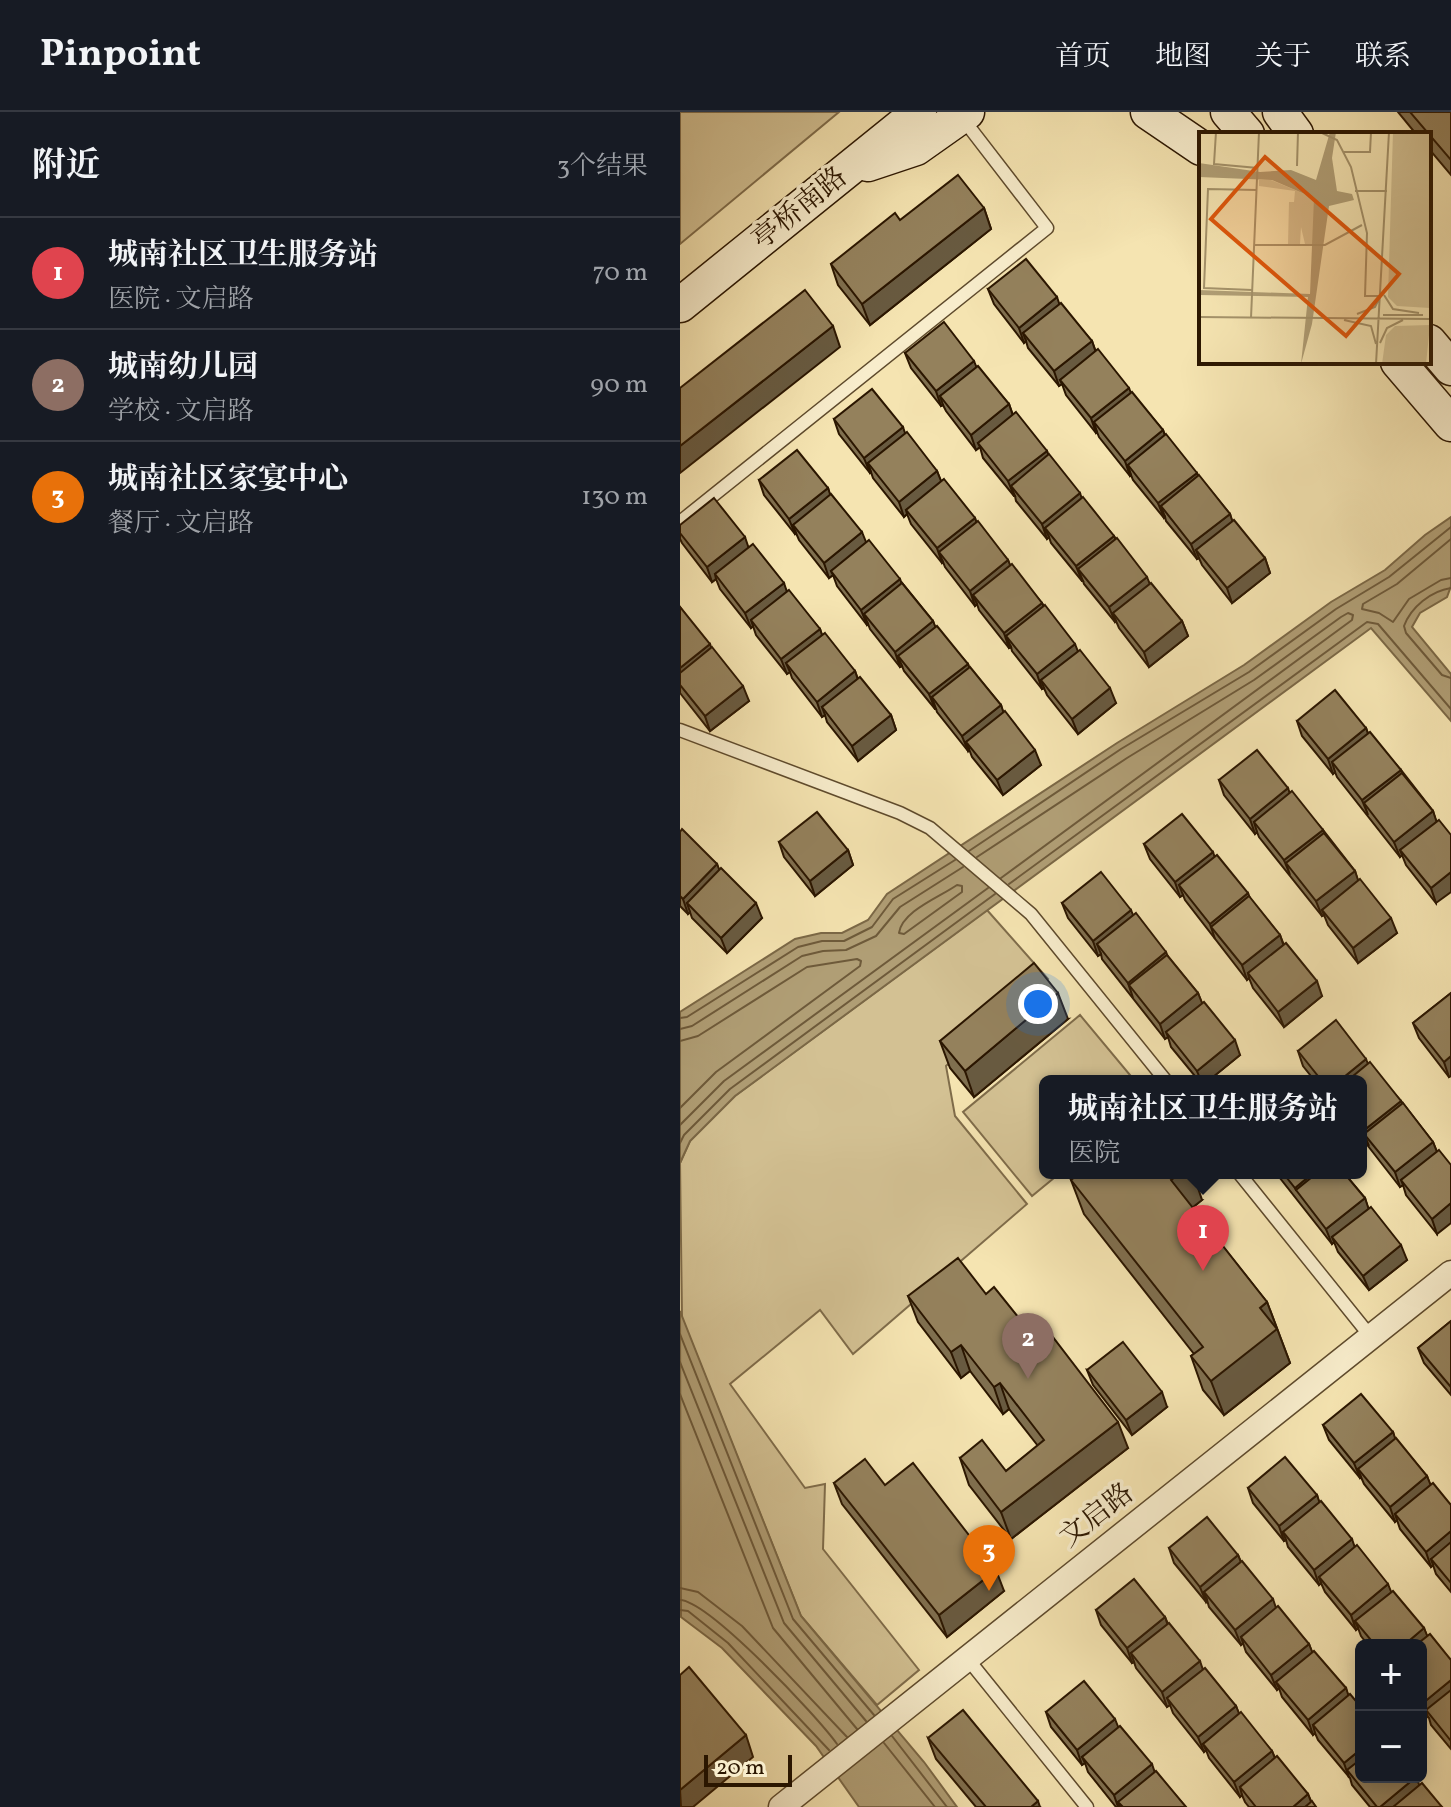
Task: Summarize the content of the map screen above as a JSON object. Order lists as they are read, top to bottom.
{
  "streets": {
    "street": ["亭桥南路", "文启路"]
  },
  "scale_bar": "20 m",
  "page": {
    "header": "Pinpoint",
    "nav": [
      "首页",
      "地图",
      "关于",
      "联系"
    ],
    "heading": ["附近", "3个结果"],
    "list": [
      {
        "mark": "1",
        "name": "城南社区卫生服务站",
        "note": "医院 · 文启路",
        "value": "70 m"
      },
      {
        "mark": "2",
        "name": "城南幼儿园",
        "note": "学校 · 文启路",
        "value": "90 m"
      },
      {
        "mark": "3",
        "name": "城南社区家宴中心",
        "note": "餐厅 · 文启路",
        "value": "130 m"
      }
    ],
    "popup": ["城南社区卫生服务站", "医院"],
    "pins": ["1", "2", "3"],
    "map_buttons": ["+", "−"],
    "scale": "20 m"
  }
}
